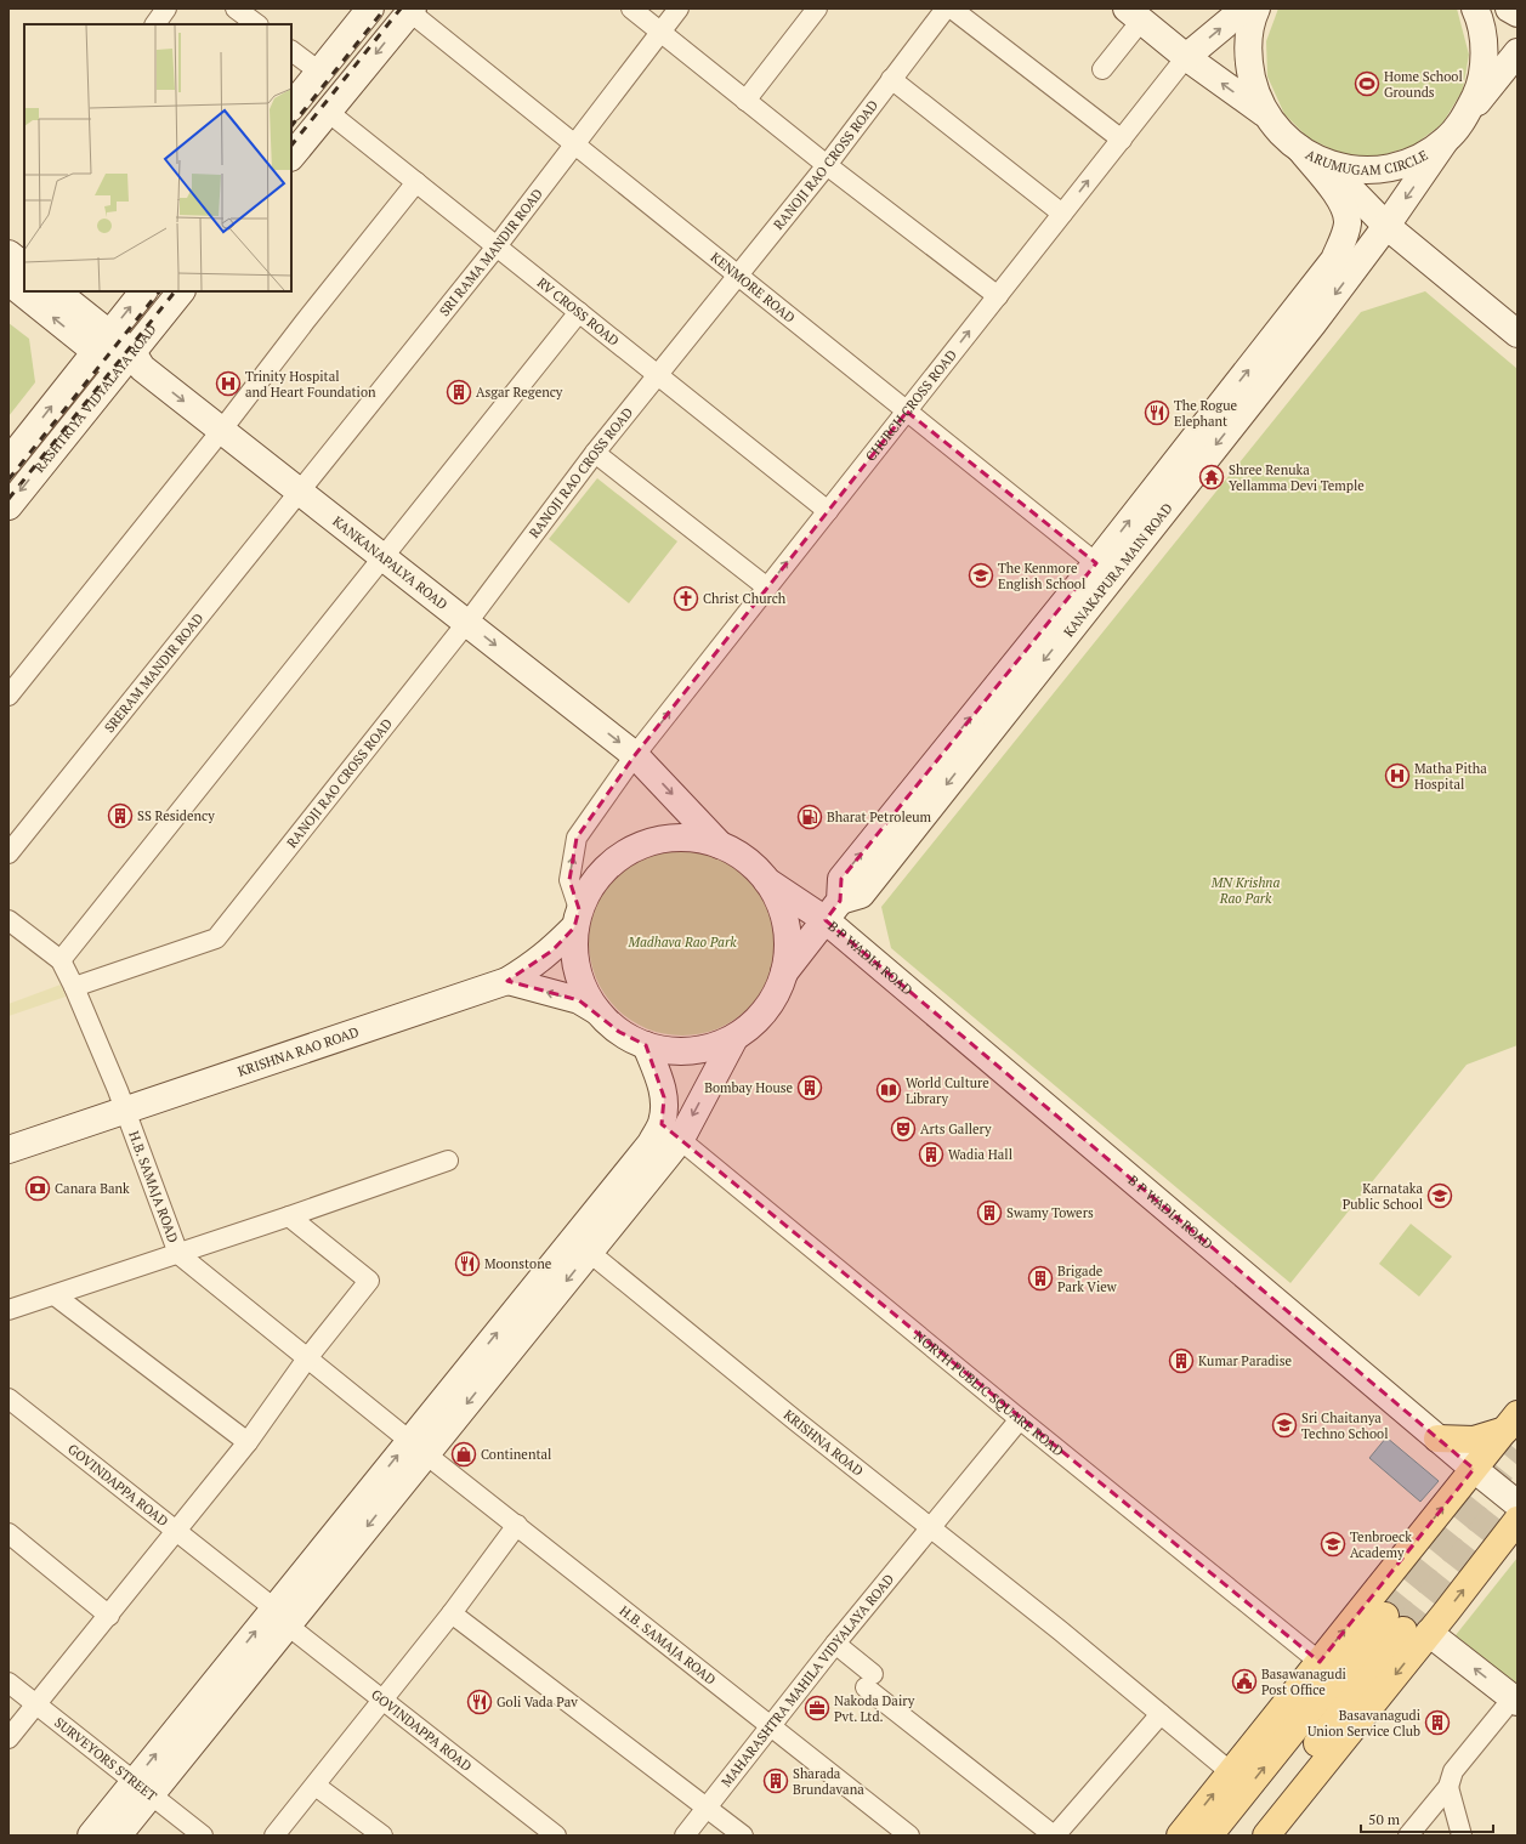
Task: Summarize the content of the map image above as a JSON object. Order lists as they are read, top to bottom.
{
  "streets": {
    "main road": [
      "ARUMUGAM CIRCLE",
      "RASHTRIYA VIDYALAYA ROAD",
      "KANKANAPALYA ROAD",
      "KANAKAPURA MAIN ROAD",
      "B P WADIA ROAD",
      "KRISHNA RAO ROAD"
    ],
    "street": [
      "RANOJI RAO CROSS ROAD",
      "SRI RAMA MANDIR ROAD",
      "KENMORE ROAD",
      "RV CROSS ROAD",
      "CHURCH CROSS ROAD",
      "SRERAM MANDIR ROAD",
      "H.B. SAMAJA ROAD",
      "NORTH PUBLIC SQUARE ROAD",
      "KRISHNA ROAD",
      "GOVINDAPPA ROAD",
      "MAHARASHTRA MAHILA VIDYALAYA ROAD",
      "SURVEYORS STREET"
    ]
  },
  "crossings": [
    ["ARUMUGAM CIRCLE", "KANAKAPURA MAIN ROAD"],
    ["RANOJI RAO CROSS ROAD", "KENMORE ROAD"],
    ["RANOJI RAO CROSS ROAD", "RV CROSS ROAD"],
    ["RANOJI RAO CROSS ROAD", "KANKANAPALYA ROAD"],
    ["RANOJI RAO CROSS ROAD", "H.B. SAMAJA ROAD"],
    ["SRI RAMA MANDIR ROAD", "KENMORE ROAD"],
    ["SRI RAMA MANDIR ROAD", "RV CROSS ROAD"],
    ["SRI RAMA MANDIR ROAD", "KANKANAPALYA ROAD"],
    ["SRI RAMA MANDIR ROAD", "SRERAM MANDIR ROAD"],
    ["KENMORE ROAD", "CHURCH CROSS ROAD"],
    ["RV CROSS ROAD", "CHURCH CROSS ROAD"],
    ["RASHTRIYA VIDYALAYA ROAD", "KANKANAPALYA ROAD"],
    ["CHURCH CROSS ROAD", "KANKANAPALYA ROAD"],
    ["CHURCH CROSS ROAD", "KRISHNA RAO ROAD"],
    ["KANKANAPALYA ROAD", "SRERAM MANDIR ROAD"],
    ["KANKANAPALYA ROAD", "KRISHNA RAO ROAD"],
    ["KANAKAPURA MAIN ROAD", "B P WADIA ROAD"],
    ["KRISHNA RAO ROAD", "H.B. SAMAJA ROAD"],
    ["H.B. SAMAJA ROAD", "MAHARASHTRA MAHILA VIDYALAYA ROAD"],
    ["NORTH PUBLIC SQUARE ROAD", "MAHARASHTRA MAHILA VIDYALAYA ROAD"],
    ["KRISHNA ROAD", "MAHARASHTRA MAHILA VIDYALAYA ROAD"]
  ],
  "one_way": ["CHURCH CROSS ROAD"],
  "parks": ["MN Krishna Rao Park", "Madhava Rao Park"],
  "places": {
    "sports": ["Home School Grounds"],
    "hospital": ["Trinity Hospital and Heart Foundation", "Matha Pitha Hospital"],
    "building": [
      "Asgar Regency",
      "SS Residency",
      "Bombay House",
      "Wadia Hall",
      "Swamy Towers",
      "Brigade Park View",
      "Kumar Paradise",
      "Basavanagudi Union Service Club",
      "Sharada Brundavana"
    ],
    "restaurant": ["The Rogue Elephant", "Moonstone", "Goli Vada Pav"],
    "temple": ["Shree Renuka Yellamma Devi Temple"],
    "school or university": [
      "The Kenmore English School",
      "Karnataka Public School",
      "Sri Chaitanya Techno School",
      "Tenbroeck Academy"
    ],
    "church": ["Christ Church"],
    "fuel station": ["Bharat Petroleum"],
    "library": ["World Culture Library"],
    "theatre": ["Arts Gallery"],
    "bank": ["Canara Bank"],
    "shop": ["Continental"],
    "public building": ["Basawanagudi Post Office"],
    "office": ["Nakoda Dairy Pvt. Ltd."]
  },
  "scale_bar": "50 m"
}
